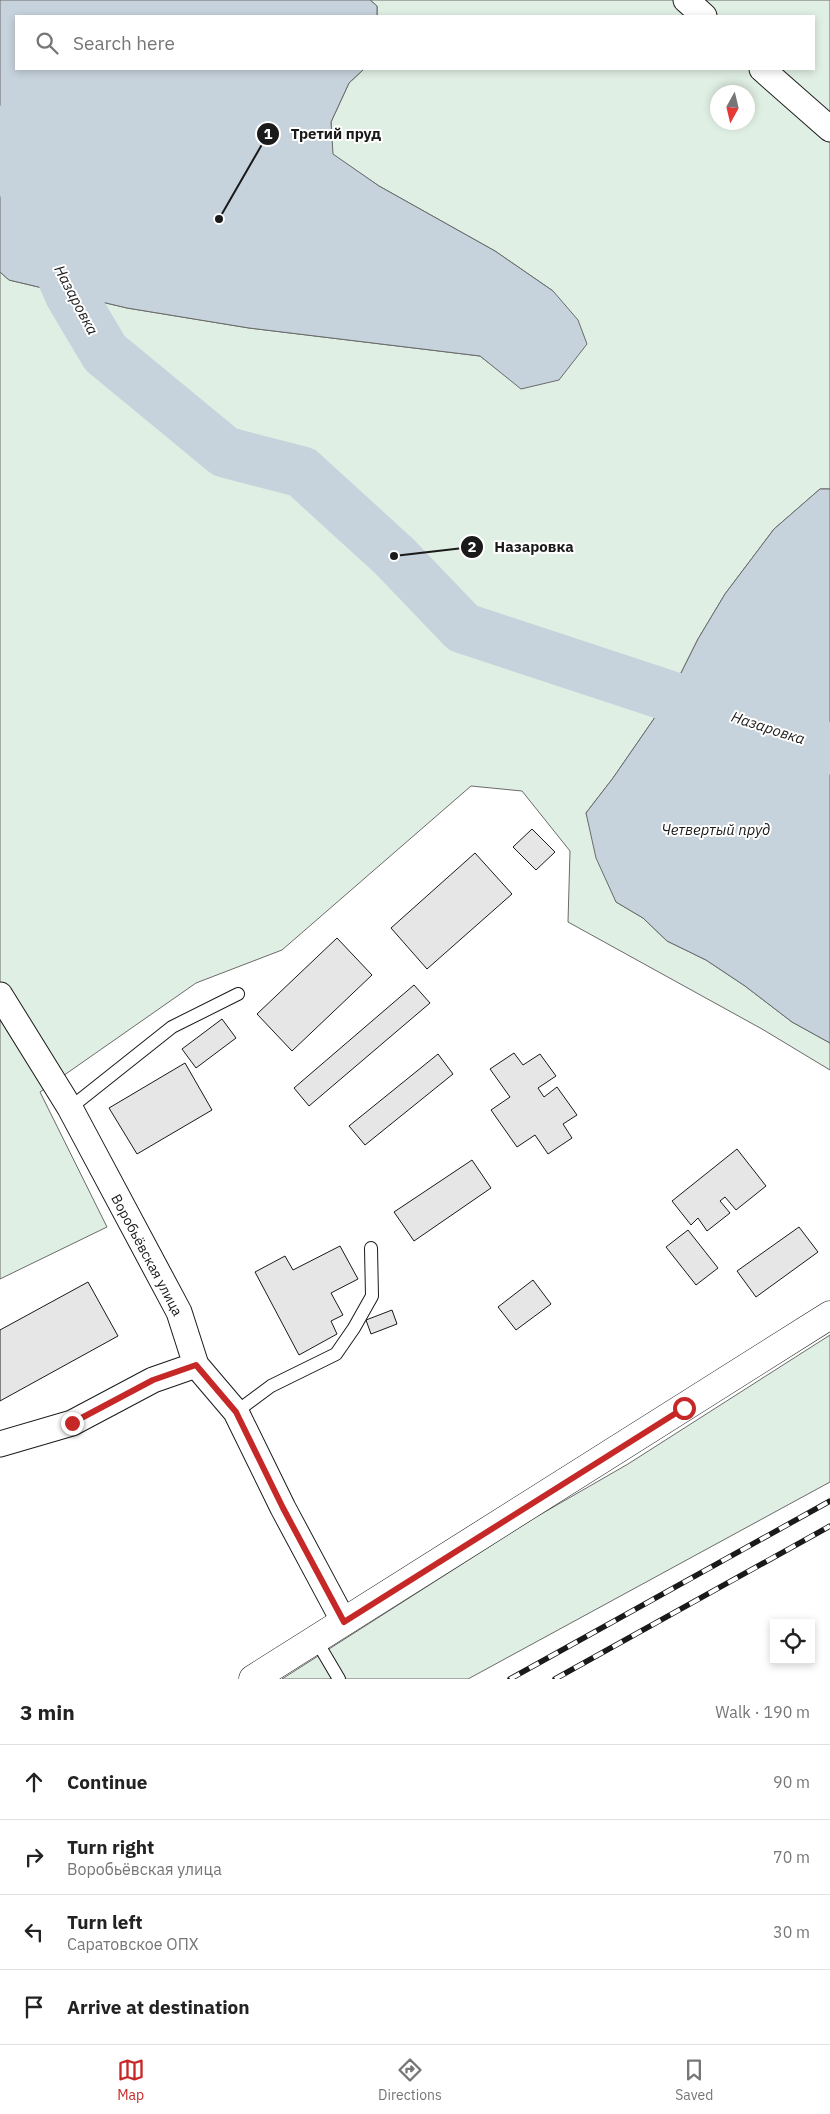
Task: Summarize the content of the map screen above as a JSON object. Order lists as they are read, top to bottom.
{
  "streets": {
    "street": ["Воробьёвская улица"]
  },
  "water": ["Назаровка", "Четвертый пруд"],
  "places": ["Третий пруд", "Назаровка"],
  "north": "bottom",
  "page": {
    "search": "Search here",
    "heading": ["3 min", "Walk · 190 m"],
    "list": [
      ["Continue", "90 m"],
      ["Turn right", "Воробьёвская улица", "70 m"],
      ["Turn left", "Саратовское ОПХ", "30 m"],
      "Arrive at destination"
    ],
    "nav": ["Map", "Directions", "Saved"]
  }
}
